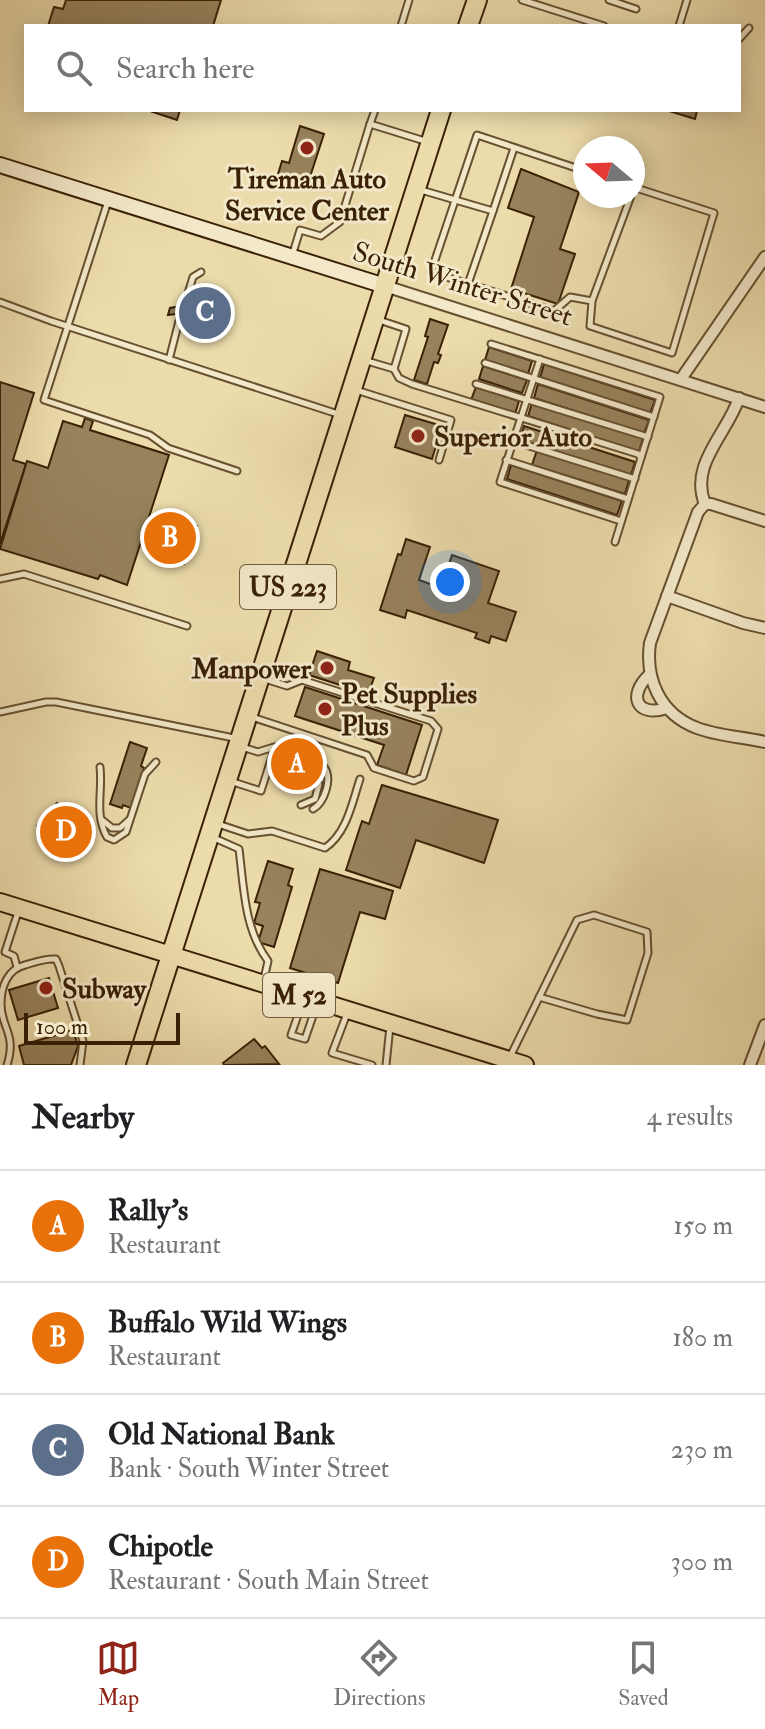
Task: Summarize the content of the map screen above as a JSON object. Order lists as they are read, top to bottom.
{
  "streets": {
    "highway": ["US 223"],
    "main road": ["M 52"],
    "street": ["South Winter Street"]
  },
  "crossings": [
    ["South Winter Street", "US 223"],
    ["US 223", "M 52"]
  ],
  "places": [
    "Tireman Auto Service Center",
    "Superior Auto",
    "Manpower",
    "Pet Supplies Plus",
    "Subway"
  ],
  "scale_bar": "100 m",
  "north": "left",
  "page": {
    "search": "Search here",
    "pins": [
      "C",
      "B",
      "A",
      "D"
    ],
    "scale": "100 m",
    "heading": ["Nearby", "4 results"],
    "list": [
      {
        "mark": "A",
        "name": "Rally's",
        "note": "Restaurant",
        "value": "150 m"
      },
      {
        "mark": "B",
        "name": "Buffalo Wild Wings",
        "note": "Restaurant",
        "value": "180 m"
      },
      {
        "mark": "C",
        "name": "Old National Bank",
        "note": "Bank · South Winter Street",
        "value": "230 m"
      },
      {
        "mark": "D",
        "name": "Chipotle",
        "note": "Restaurant · South Main Street",
        "value": "300 m"
      }
    ],
    "nav": ["Map", "Directions", "Saved"]
  }
}
